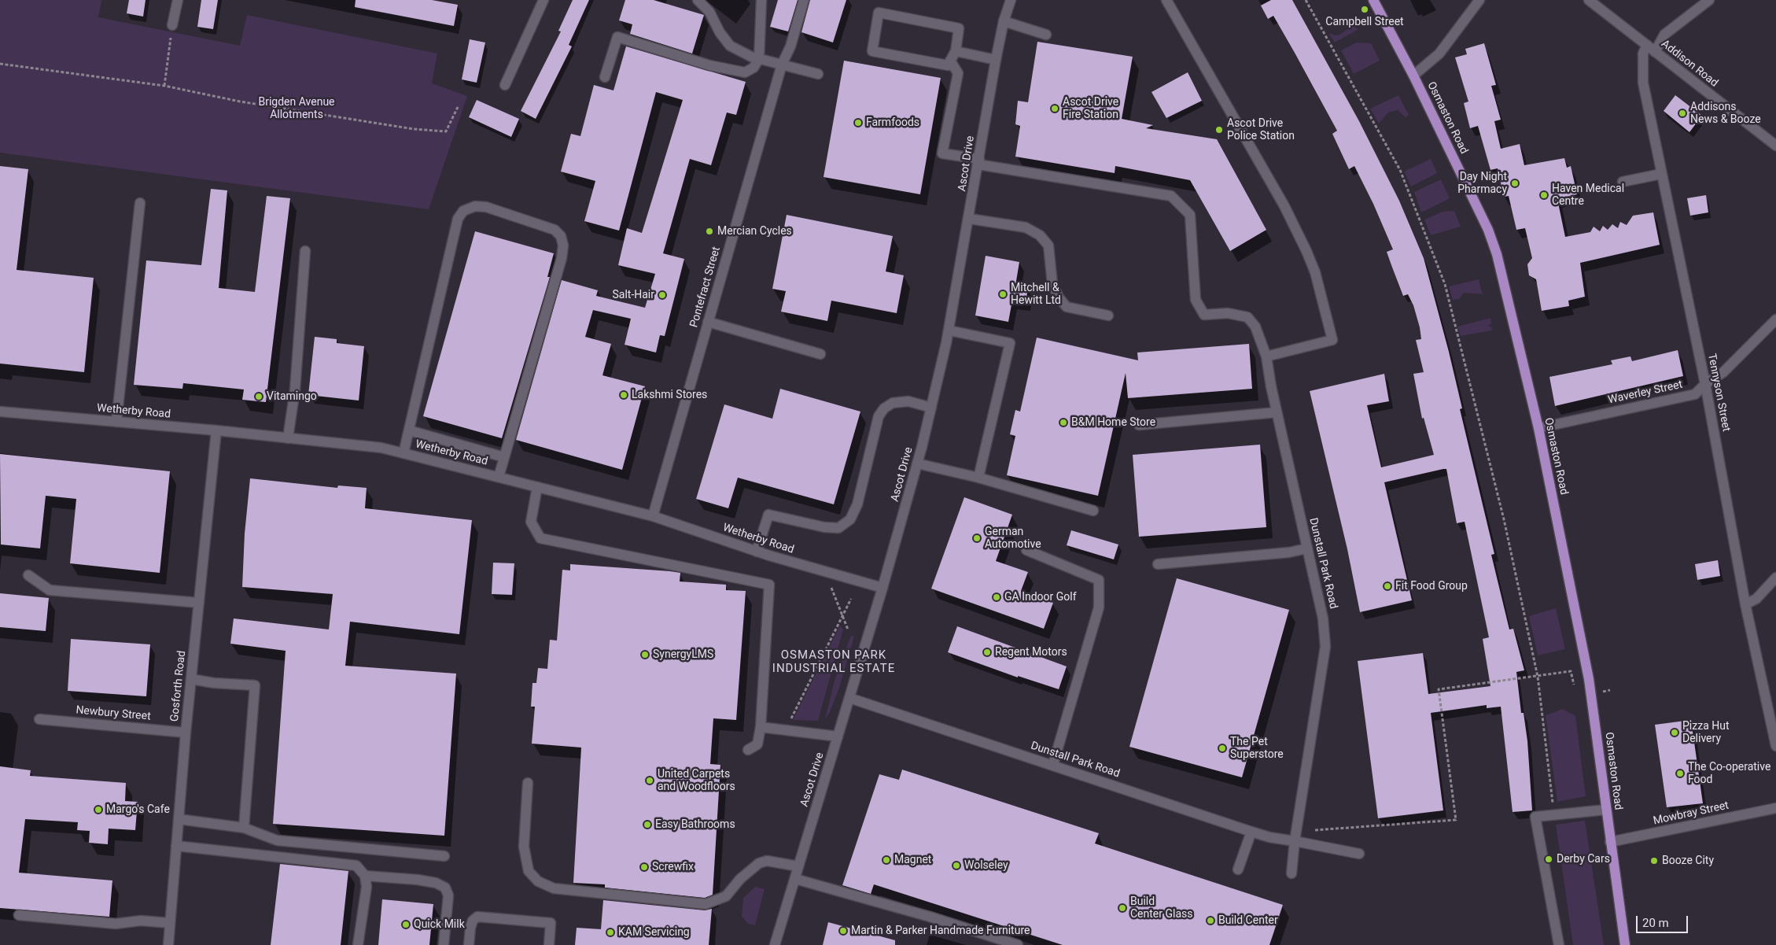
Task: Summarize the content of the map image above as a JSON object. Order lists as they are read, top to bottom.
{
  "streets": {
    "main road": ["Osmaston Road"],
    "street": [
      "Addison Road",
      "Ascot Drive",
      "Pontefract Street",
      "Waverley Street",
      "Tennyson Street",
      "Wetherby Road",
      "Dunstall Park Road",
      "Gosforth Road",
      "Newbury Street",
      "Mowbray Street"
    ]
  },
  "crossings": [
    ["Addison Road", "Tennyson Street"],
    ["Osmaston Road", "Waverley Street"],
    ["Osmaston Road", "Mowbray Street"],
    ["Ascot Drive", "Wetherby Road"],
    ["Ascot Drive", "Dunstall Park Road"],
    ["Pontefract Street", "Wetherby Road"],
    ["Waverley Street", "Tennyson Street"],
    ["Wetherby Road", "Gosforth Road"],
    ["Gosforth Road", "Newbury Street"]
  ],
  "districts": ["OSMASTON PARK INDUSTRIAL ESTATE"],
  "parks": ["Brigden Avenue Allotments"],
  "places": [
    "Campbell Street",
    "Ascot Drive Fire Station",
    "Addisons News & Booze",
    "Farmfoods",
    "Ascot Drive Police Station",
    "Day Night Pharmacy",
    "Haven Medical Centre",
    "Mercian Cycles",
    "Mitchell & Hewitt Ltd",
    "Salt-Hair",
    "Lakshmi Stores",
    "Vitamingo",
    "B&M Home Store",
    "German Automotive",
    "Fit Food Group",
    "GA Indoor Golf",
    "Regent Motors",
    "SynergyLMS",
    "Pizza Hut Delivery",
    "The Pet Superstore",
    "The Co-operative Food",
    "United Carpets and Woodfloors",
    "Margo's Cafe",
    "Easy Bathrooms",
    "Derby Cars",
    "Magnet",
    "Booze City",
    "Wolseley",
    "Screwfix",
    "Build Center Glass",
    "Build Center",
    "Quick Milk",
    "Martin & Parker Handmade Furniture",
    "KAM Servicing"
  ],
  "scale_bar": "20 m"
}
